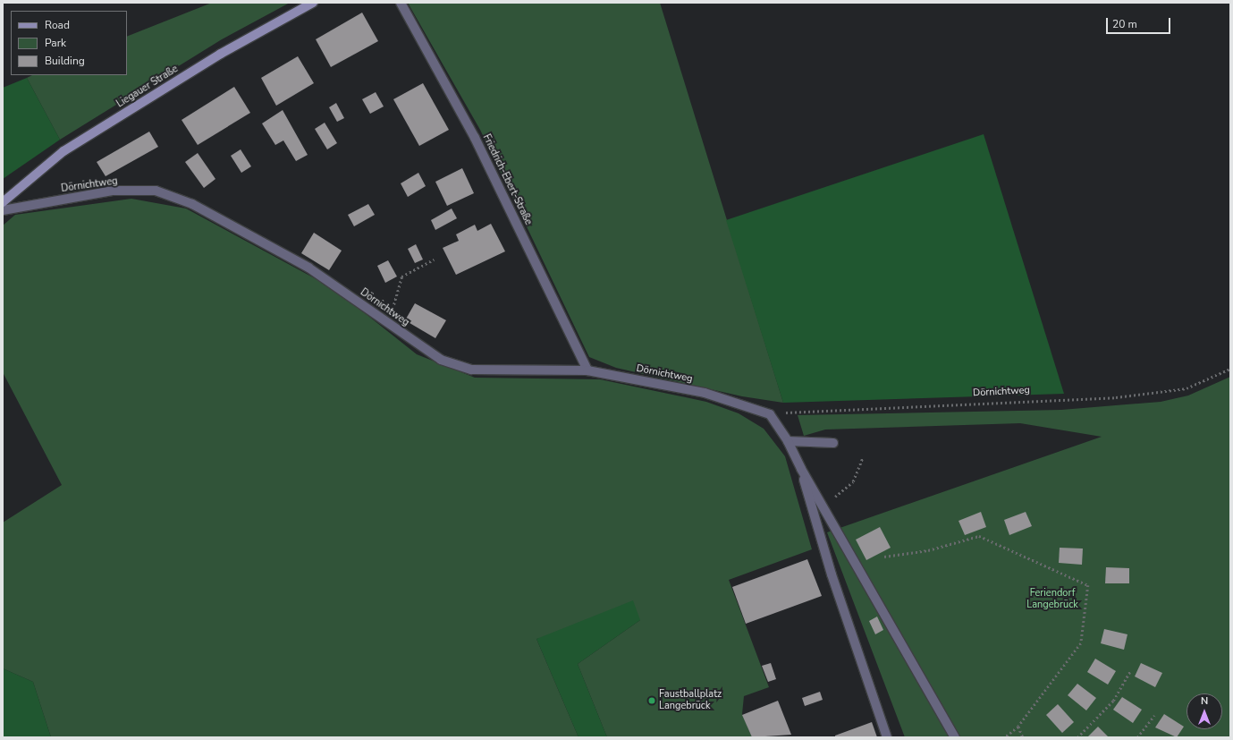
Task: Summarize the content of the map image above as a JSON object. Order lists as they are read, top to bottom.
{
  "streets": {
    "main road": ["Liegauer Straße"],
    "street": ["Friedrich-Ebert-Straße", "Dörnichtweg"]
  },
  "crossings": [
    ["Friedrich-Ebert-Straße", "Dörnichtweg"]
  ],
  "parks": ["Feriendorf Langebrück"],
  "places": ["Faustballplatz Langebrück"],
  "legend": ["Road", "Park", "Building"],
  "scale_bar": "20 m",
  "north": "top"
}
